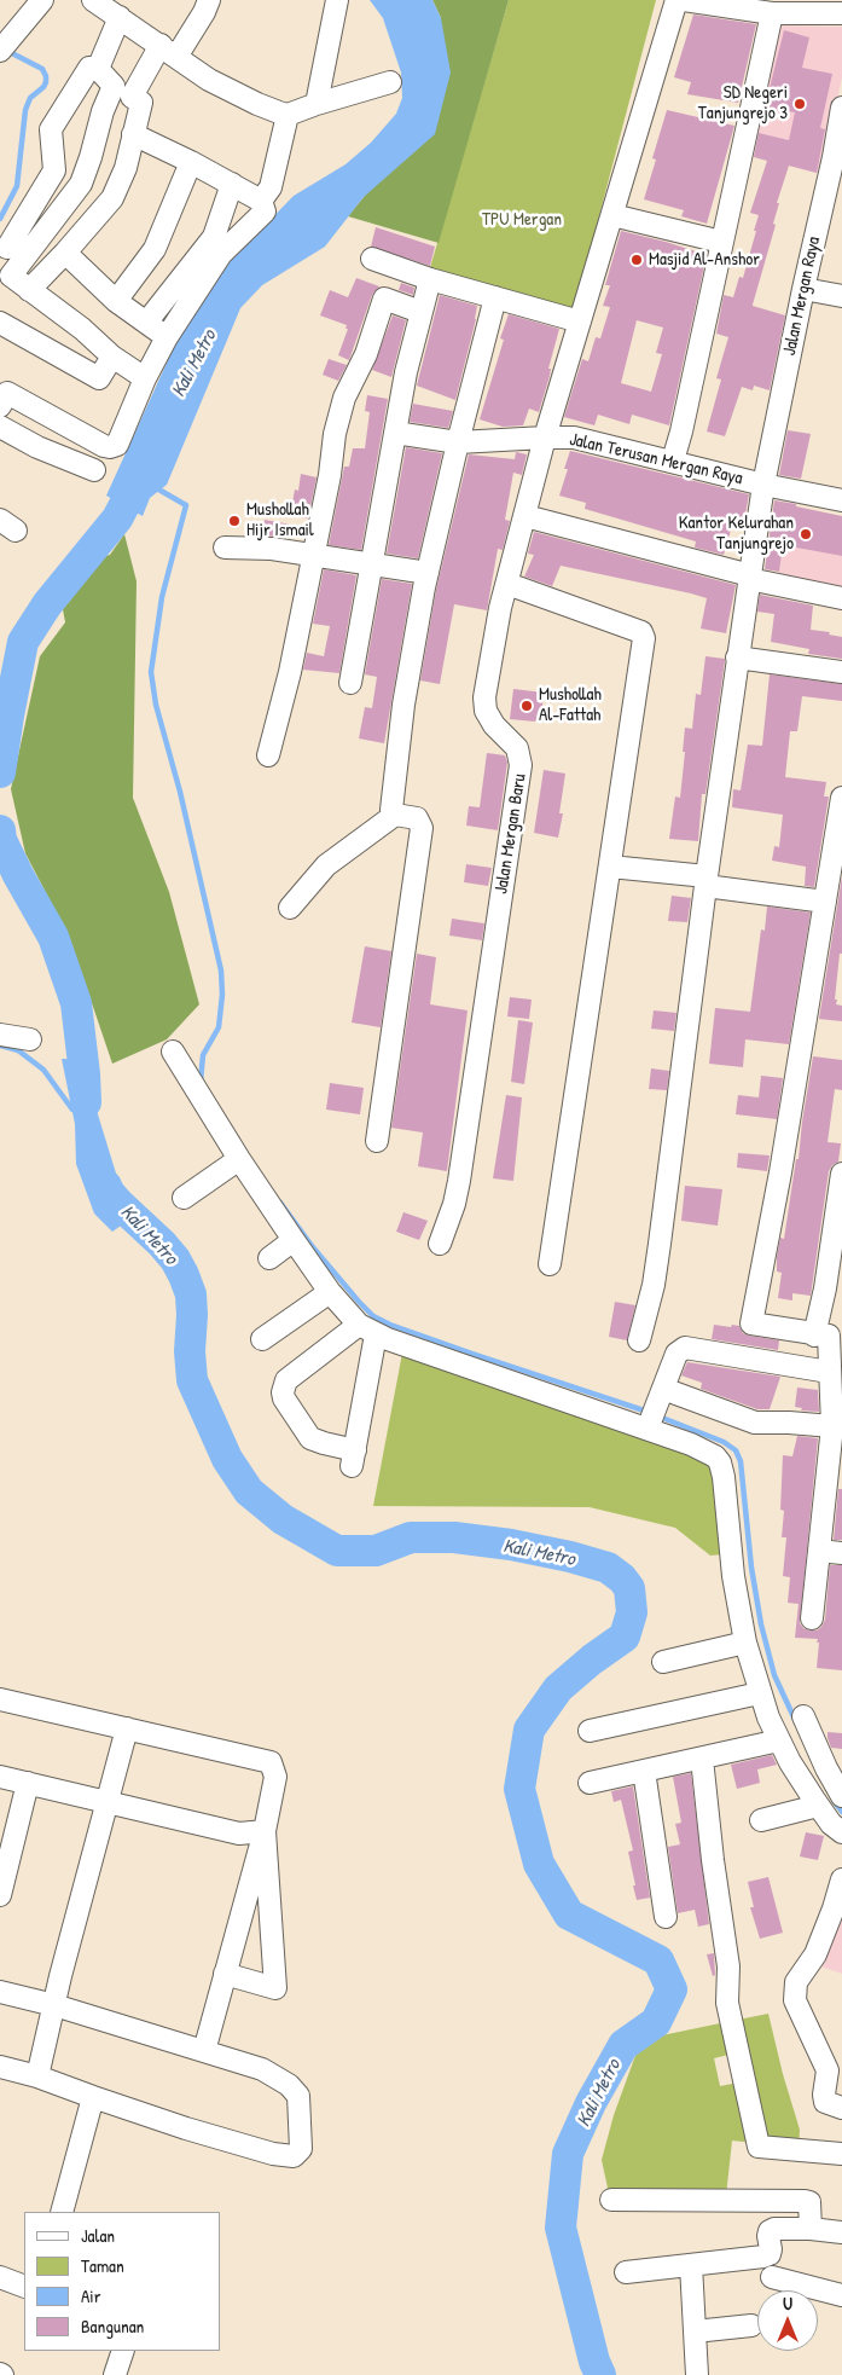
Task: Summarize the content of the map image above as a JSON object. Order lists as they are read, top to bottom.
{
  "streets": {
    "street": ["Jalan Mergan Raya", "Jalan Terusan Mergan Raya", "Jalan Mergan Baru"]
  },
  "crossings": [
    ["Jalan Mergan Raya", "Jalan Terusan Mergan Raya"],
    ["Jalan Terusan Mergan Raya", "Jalan Mergan Baru"]
  ],
  "water": ["Kali Metro"],
  "parks": ["TPU Mergan"],
  "places": [
    "SD Negeri Tanjungrejo 3",
    "Masjid Al-Anshor",
    "Mushollah Hijr Ismail",
    "Kantor Kelurahan Tanjungrejo",
    "Mushollah Al-Fattah"
  ],
  "legend": [
    "Jalan",
    "Taman",
    "Air",
    "Bangunan"
  ],
  "north": "top"
}
